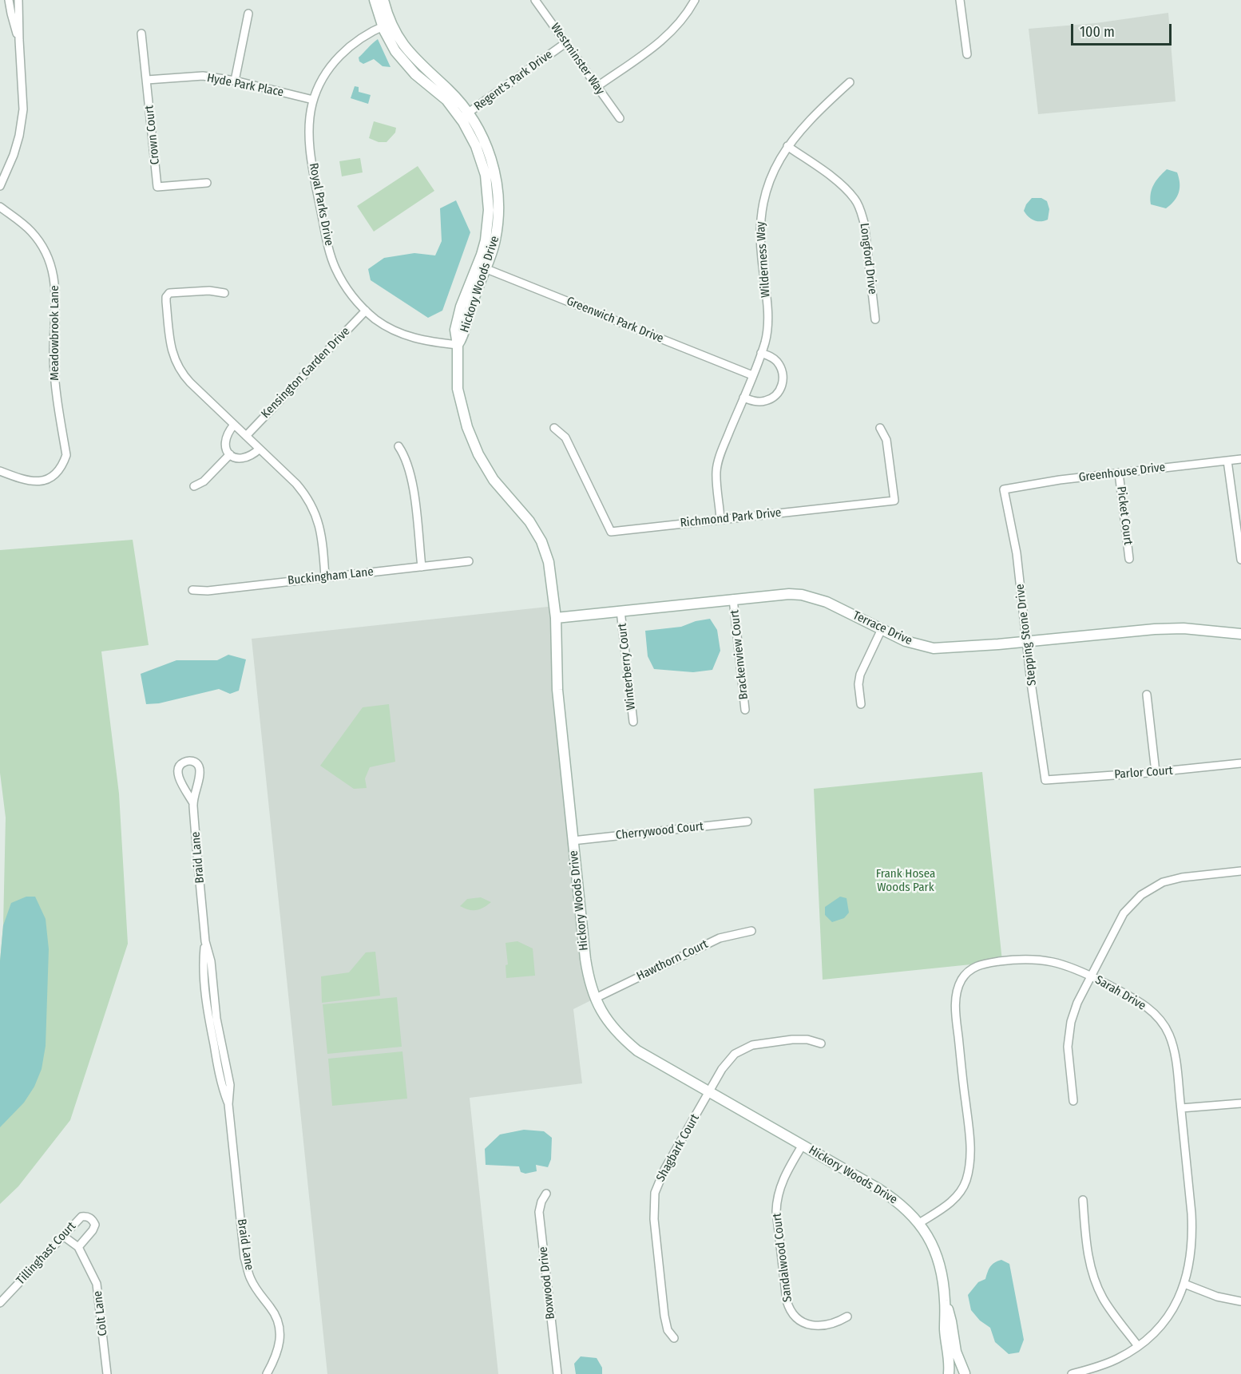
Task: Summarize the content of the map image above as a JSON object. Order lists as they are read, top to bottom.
{
  "streets": {
    "street": [
      "Westminster Way",
      "Regent's Park Drive",
      "Hyde Park Place",
      "Crown Court",
      "Royal Parks Drive",
      "Longford Drive",
      "Wilderness Way",
      "Hickory Woods Drive",
      "Greenwich Park Drive",
      "Meadowbrook Lane",
      "Kensington Garden Drive",
      "Greenhouse Drive",
      "Picket Court",
      "Richmond Park Drive",
      "Buckingham Lane",
      "Terrace Drive",
      "Stepping Stone Drive",
      "Brackenview Court",
      "Winterberry Court",
      "Parlor Court",
      "Cherrywood Court",
      "Braid Lane",
      "Hawthorn Court",
      "Sarah Drive",
      "Shagbark Court",
      "Tillinghast Court",
      "Sandalwood Court",
      "Boxwood Drive",
      "Colt Lane"
    ]
  },
  "crossings": [
    ["Westminster Way", "Regent's Park Drive"],
    ["Regent's Park Drive", "Hickory Woods Drive"],
    ["Hyde Park Place", "Crown Court"],
    ["Hyde Park Place", "Royal Parks Drive"],
    ["Royal Parks Drive", "Hickory Woods Drive"],
    ["Royal Parks Drive", "Kensington Garden Drive"],
    ["Longford Drive", "Wilderness Way"],
    ["Wilderness Way", "Greenwich Park Drive"],
    ["Wilderness Way", "Richmond Park Drive"],
    ["Hickory Woods Drive", "Greenwich Park Drive"],
    ["Hickory Woods Drive", "Terrace Drive"],
    ["Hickory Woods Drive", "Cherrywood Court"],
    ["Hickory Woods Drive", "Hawthorn Court"],
    ["Hickory Woods Drive", "Sarah Drive"],
    ["Hickory Woods Drive", "Shagbark Court"],
    ["Hickory Woods Drive", "Sandalwood Court"],
    ["Greenhouse Drive", "Picket Court"],
    ["Greenhouse Drive", "Stepping Stone Drive"],
    ["Terrace Drive", "Stepping Stone Drive"],
    ["Terrace Drive", "Brackenview Court"],
    ["Terrace Drive", "Winterberry Court"],
    ["Stepping Stone Drive", "Parlor Court"],
    ["Tillinghast Court", "Colt Lane"]
  ],
  "parks": ["Frank Hosea Woods Park"],
  "scale_bar": "100 m"
}
